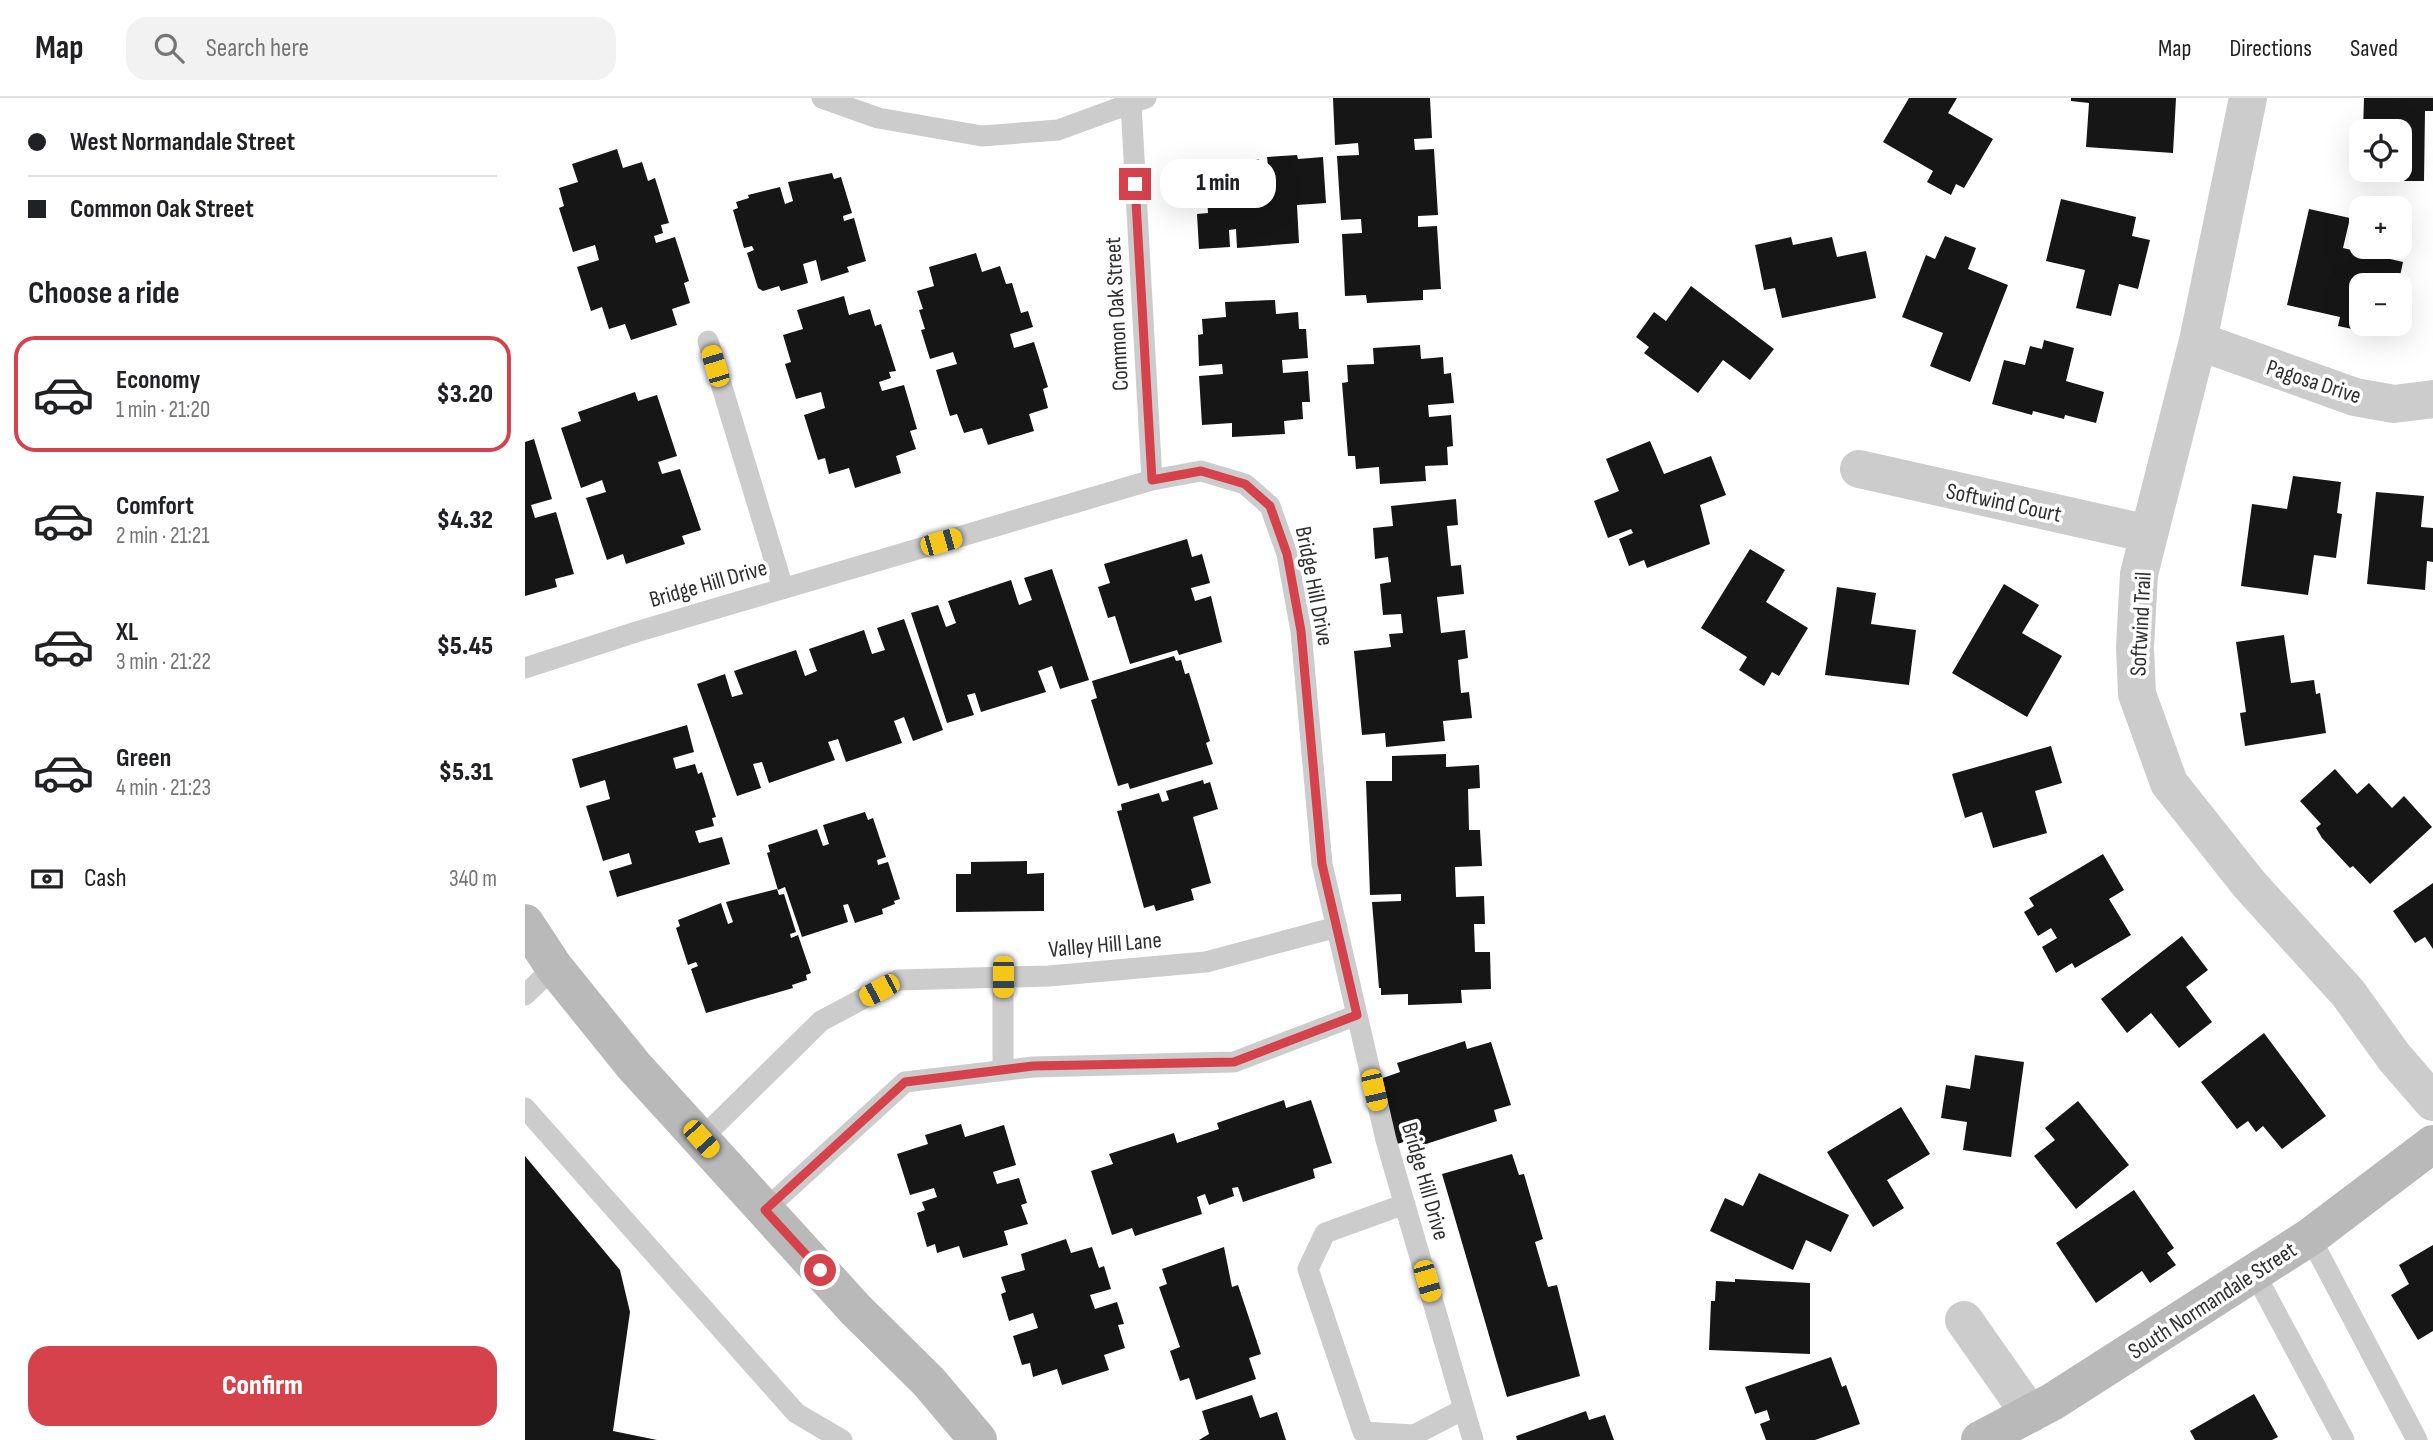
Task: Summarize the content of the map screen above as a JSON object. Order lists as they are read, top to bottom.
{
  "streets": {
    "street": [
      "Pagosa Drive",
      "Softwind Court",
      "Softwind Trail",
      "South Normandale Street"
    ],
    "lane": ["Common Oak Street", "Bridge Hill Drive", "Valley Hill Lane"]
  },
  "crossings": [
    ["Common Oak Street", "Bridge Hill Drive"],
    ["Pagosa Drive", "Softwind Trail"],
    ["Softwind Court", "Softwind Trail"],
    ["Bridge Hill Drive", "Valley Hill Lane"]
  ],
  "page": {
    "header": "Map",
    "search": "Search here",
    "nav": ["Map", "Directions", "Saved"],
    "banner": ["West Normandale Street", "Common Oak Street"],
    "map_buttons": ["+", "−"],
    "bubble": "1 min",
    "heading": "Choose a ride",
    "list": [
      {
        "name": "Economy",
        "note": "1 min · 21:20",
        "value": "$3.20"
      },
      {
        "name": "Comfort",
        "note": "2 min · 21:21",
        "value": "$4.32"
      },
      {
        "name": "XL",
        "note": "3 min · 21:22",
        "value": "$5.45"
      },
      {
        "name": "Green",
        "note": "4 min · 21:23",
        "value": "$5.31"
      }
    ],
    "pay": ["Cash", "340 m"],
    "buttons": "Confirm"
  }
}
